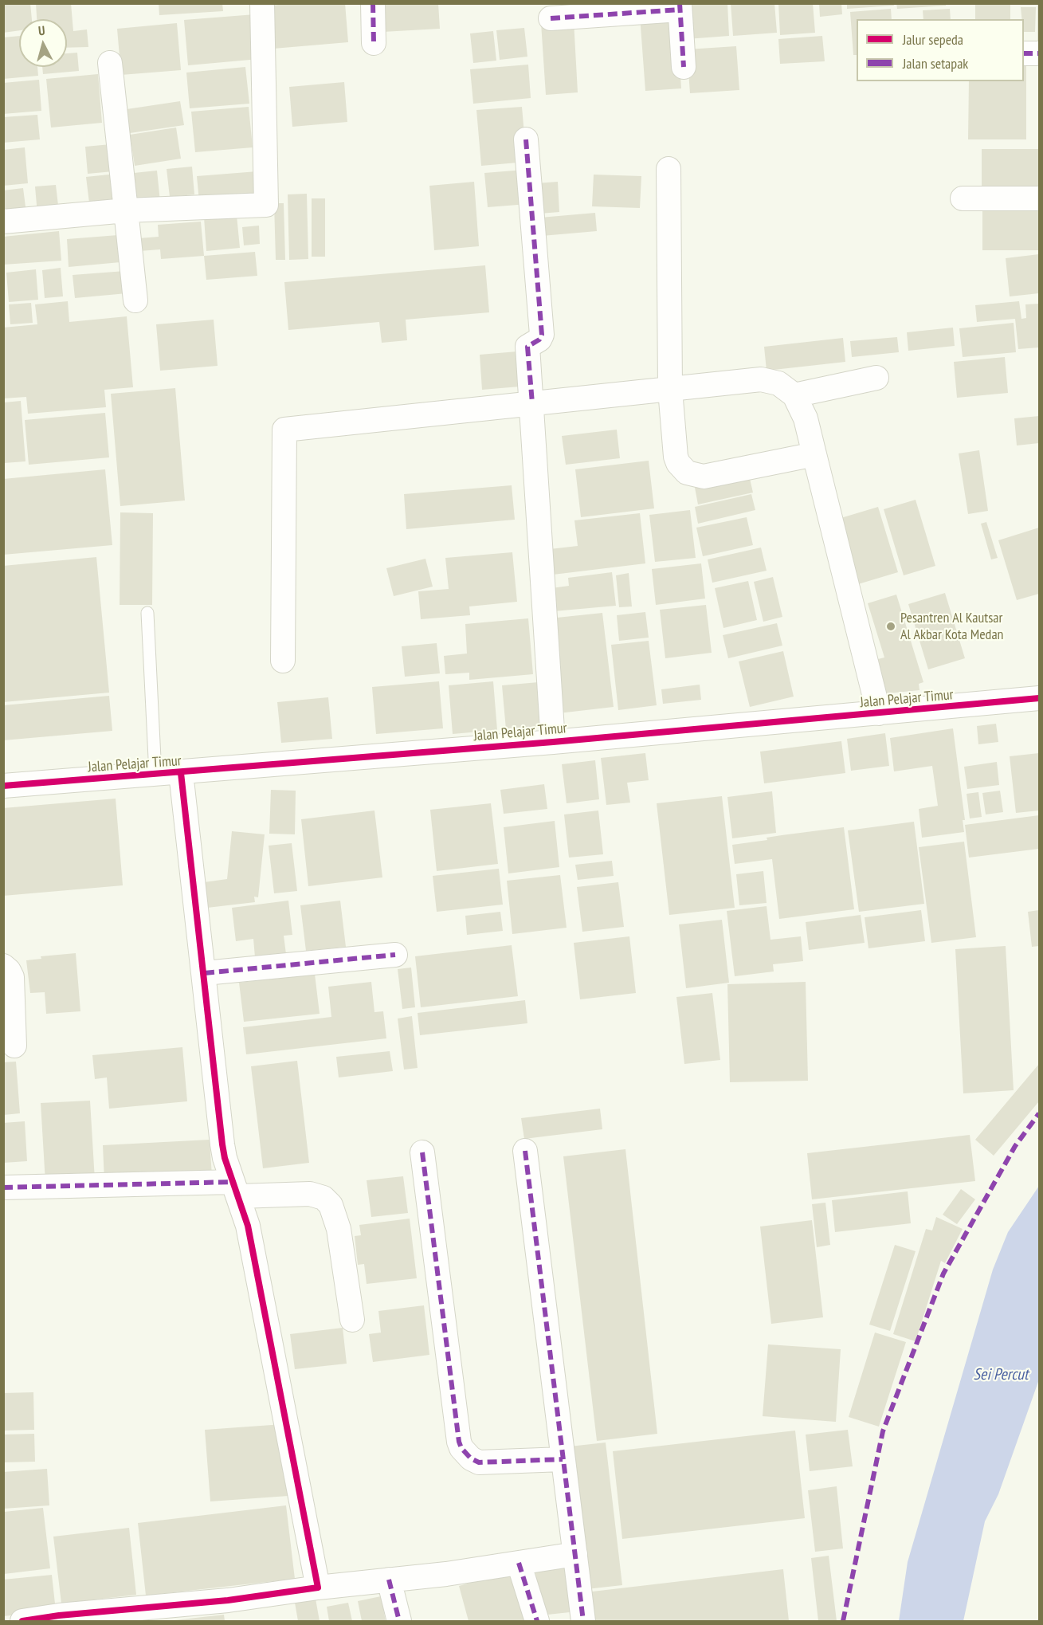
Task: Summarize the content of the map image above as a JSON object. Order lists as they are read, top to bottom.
{
  "streets": {
    "street": ["Jalan Pelajar Timur"]
  },
  "water": ["Sei Percut"],
  "places": ["Pesantren Al Kautsar Al Akbar Kota Medan"],
  "legend": ["Jalur sepeda", "Jalan setapak"],
  "north": "top"
}
